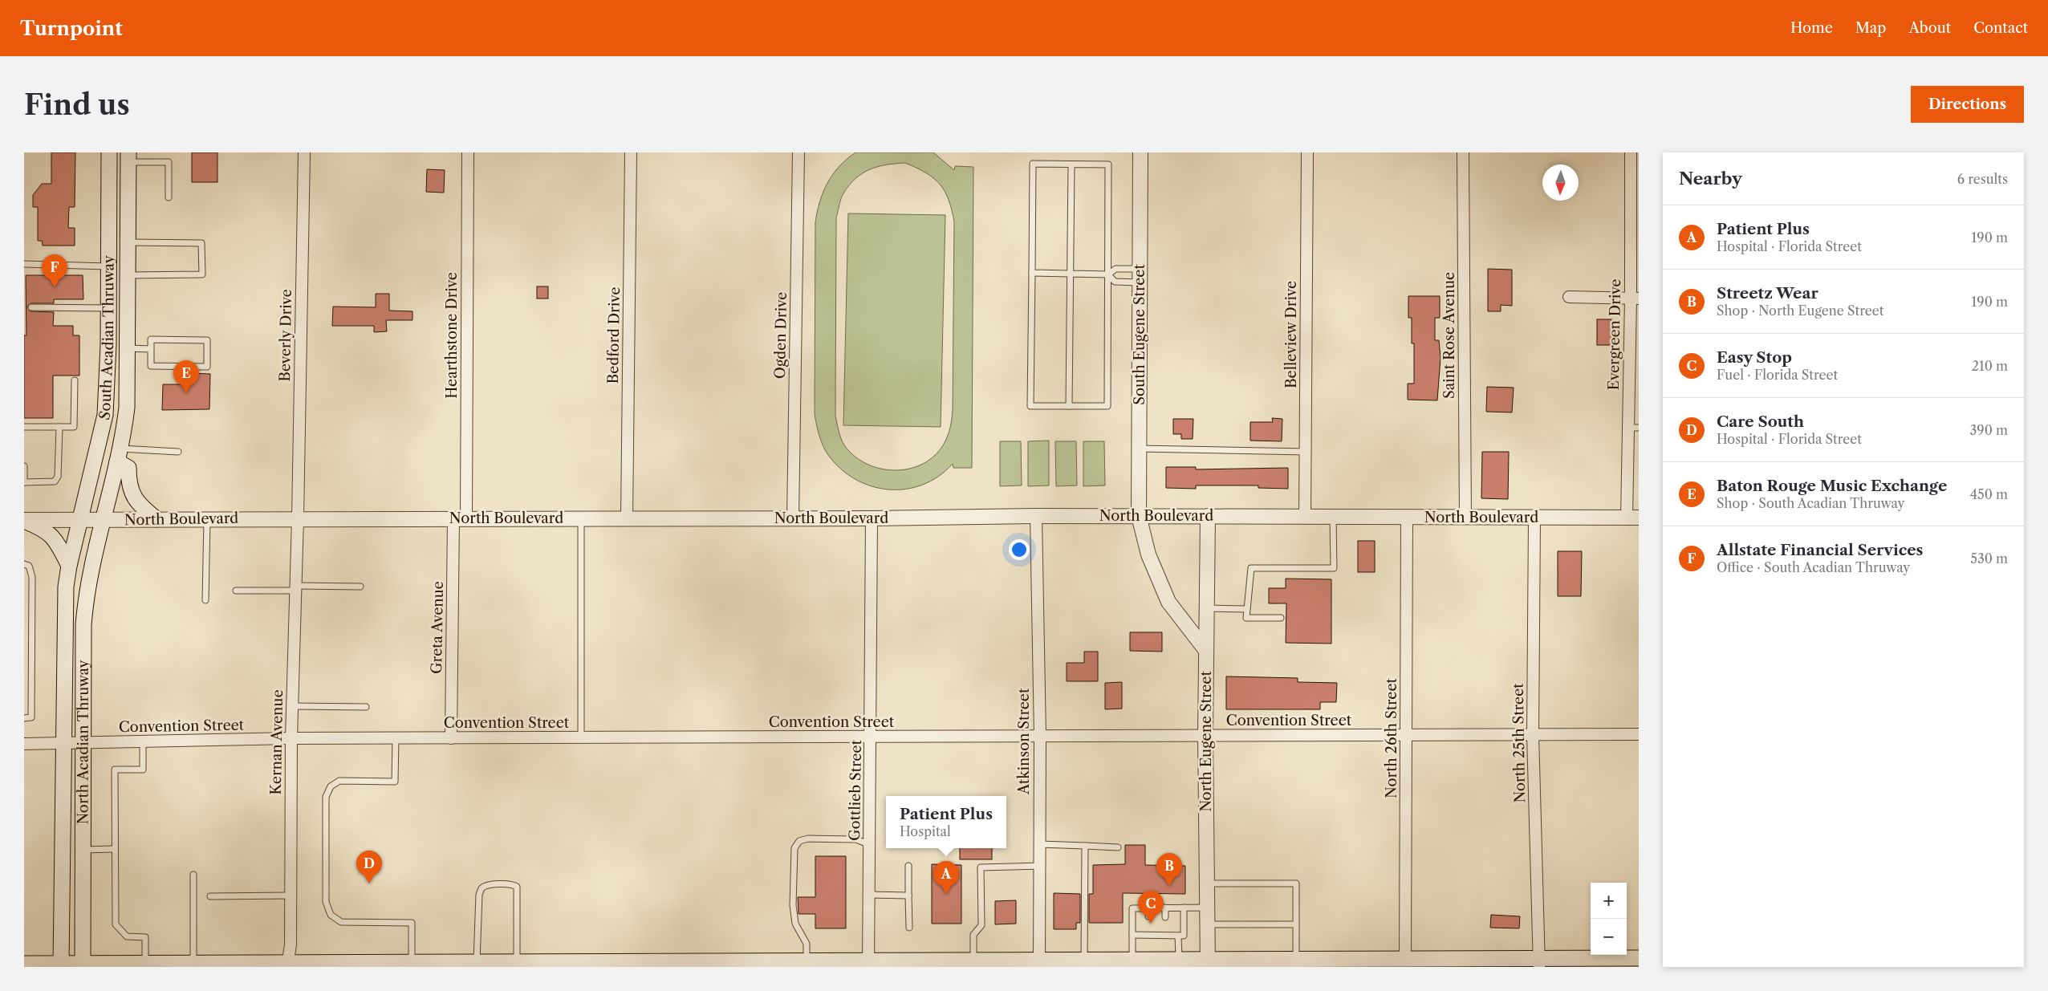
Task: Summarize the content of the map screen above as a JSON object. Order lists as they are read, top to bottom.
{
  "streets": {
    "main road": ["South Acadian Thruway", "North Acadian Thruway"],
    "street": [
      "South Eugene Street",
      "Belleview Drive",
      "Evergreen Drive",
      "Beverly Drive",
      "Hearthstone Drive",
      "Bedford Drive",
      "Ogden Drive",
      "Saint Rose Avenue",
      "North Boulevard",
      "Greta Avenue",
      "Convention Street",
      "North 26th Street",
      "Atkinson Street",
      "North Eugene Street",
      "Kernan Avenue",
      "North 25th Street",
      "Gottlieb Street"
    ]
  },
  "crossings": [
    ["South Eugene Street", "North Boulevard"],
    ["South Eugene Street", "North Eugene Street"],
    ["Belleview Drive", "North Boulevard"],
    ["Evergreen Drive", "North Boulevard"],
    ["Beverly Drive", "North Boulevard"],
    ["Beverly Drive", "Kernan Avenue"],
    ["Hearthstone Drive", "North Boulevard"],
    ["Hearthstone Drive", "Greta Avenue"],
    ["Bedford Drive", "North Boulevard"],
    ["Ogden Drive", "North Boulevard"],
    ["Saint Rose Avenue", "North Boulevard"],
    ["South Acadian Thruway", "North Boulevard"],
    ["South Acadian Thruway", "North Acadian Thruway"],
    ["North Boulevard", "Greta Avenue"],
    ["North Boulevard", "North 26th Street"],
    ["North Boulevard", "Atkinson Street"],
    ["North Boulevard", "North Eugene Street"],
    ["North Boulevard", "North Acadian Thruway"],
    ["North Boulevard", "Kernan Avenue"],
    ["North Boulevard", "North 25th Street"],
    ["North Boulevard", "Gottlieb Street"],
    ["Greta Avenue", "Convention Street"],
    ["Convention Street", "North 26th Street"],
    ["Convention Street", "Atkinson Street"],
    ["Convention Street", "North Eugene Street"],
    ["Convention Street", "North Acadian Thruway"],
    ["Convention Street", "Kernan Avenue"],
    ["Convention Street", "North 25th Street"],
    ["Convention Street", "Gottlieb Street"]
  ],
  "north": "bottom",
  "page": {
    "header": "Turnpoint",
    "nav": [
      "Home",
      "Map",
      "About",
      "Contact"
    ],
    "buttons": "Directions",
    "title": "Find us",
    "heading": ["Nearby", "6 results"],
    "list": [
      {
        "mark": "A",
        "name": "Patient Plus",
        "note": "Hospital · Florida Street",
        "value": "190 m"
      },
      {
        "mark": "B",
        "name": "Streetz Wear",
        "note": "Shop · North Eugene Street",
        "value": "190 m"
      },
      {
        "mark": "C",
        "name": "Easy Stop",
        "note": "Fuel · Florida Street",
        "value": "210 m"
      },
      {
        "mark": "D",
        "name": "Care South",
        "note": "Hospital · Florida Street",
        "value": "390 m"
      },
      {
        "mark": "E",
        "name": "Baton Rouge Music Exchange",
        "note": "Shop · South Acadian Thruway",
        "value": "450 m"
      },
      {
        "mark": "F",
        "name": "Allstate Financial Services",
        "note": "Office · South Acadian Thruway",
        "value": "530 m"
      }
    ],
    "pins": [
      "F",
      "E",
      "D",
      "B",
      "A",
      "C"
    ],
    "popup": ["Patient Plus", "Hospital"],
    "map_buttons": ["+", "−"]
  }
}
